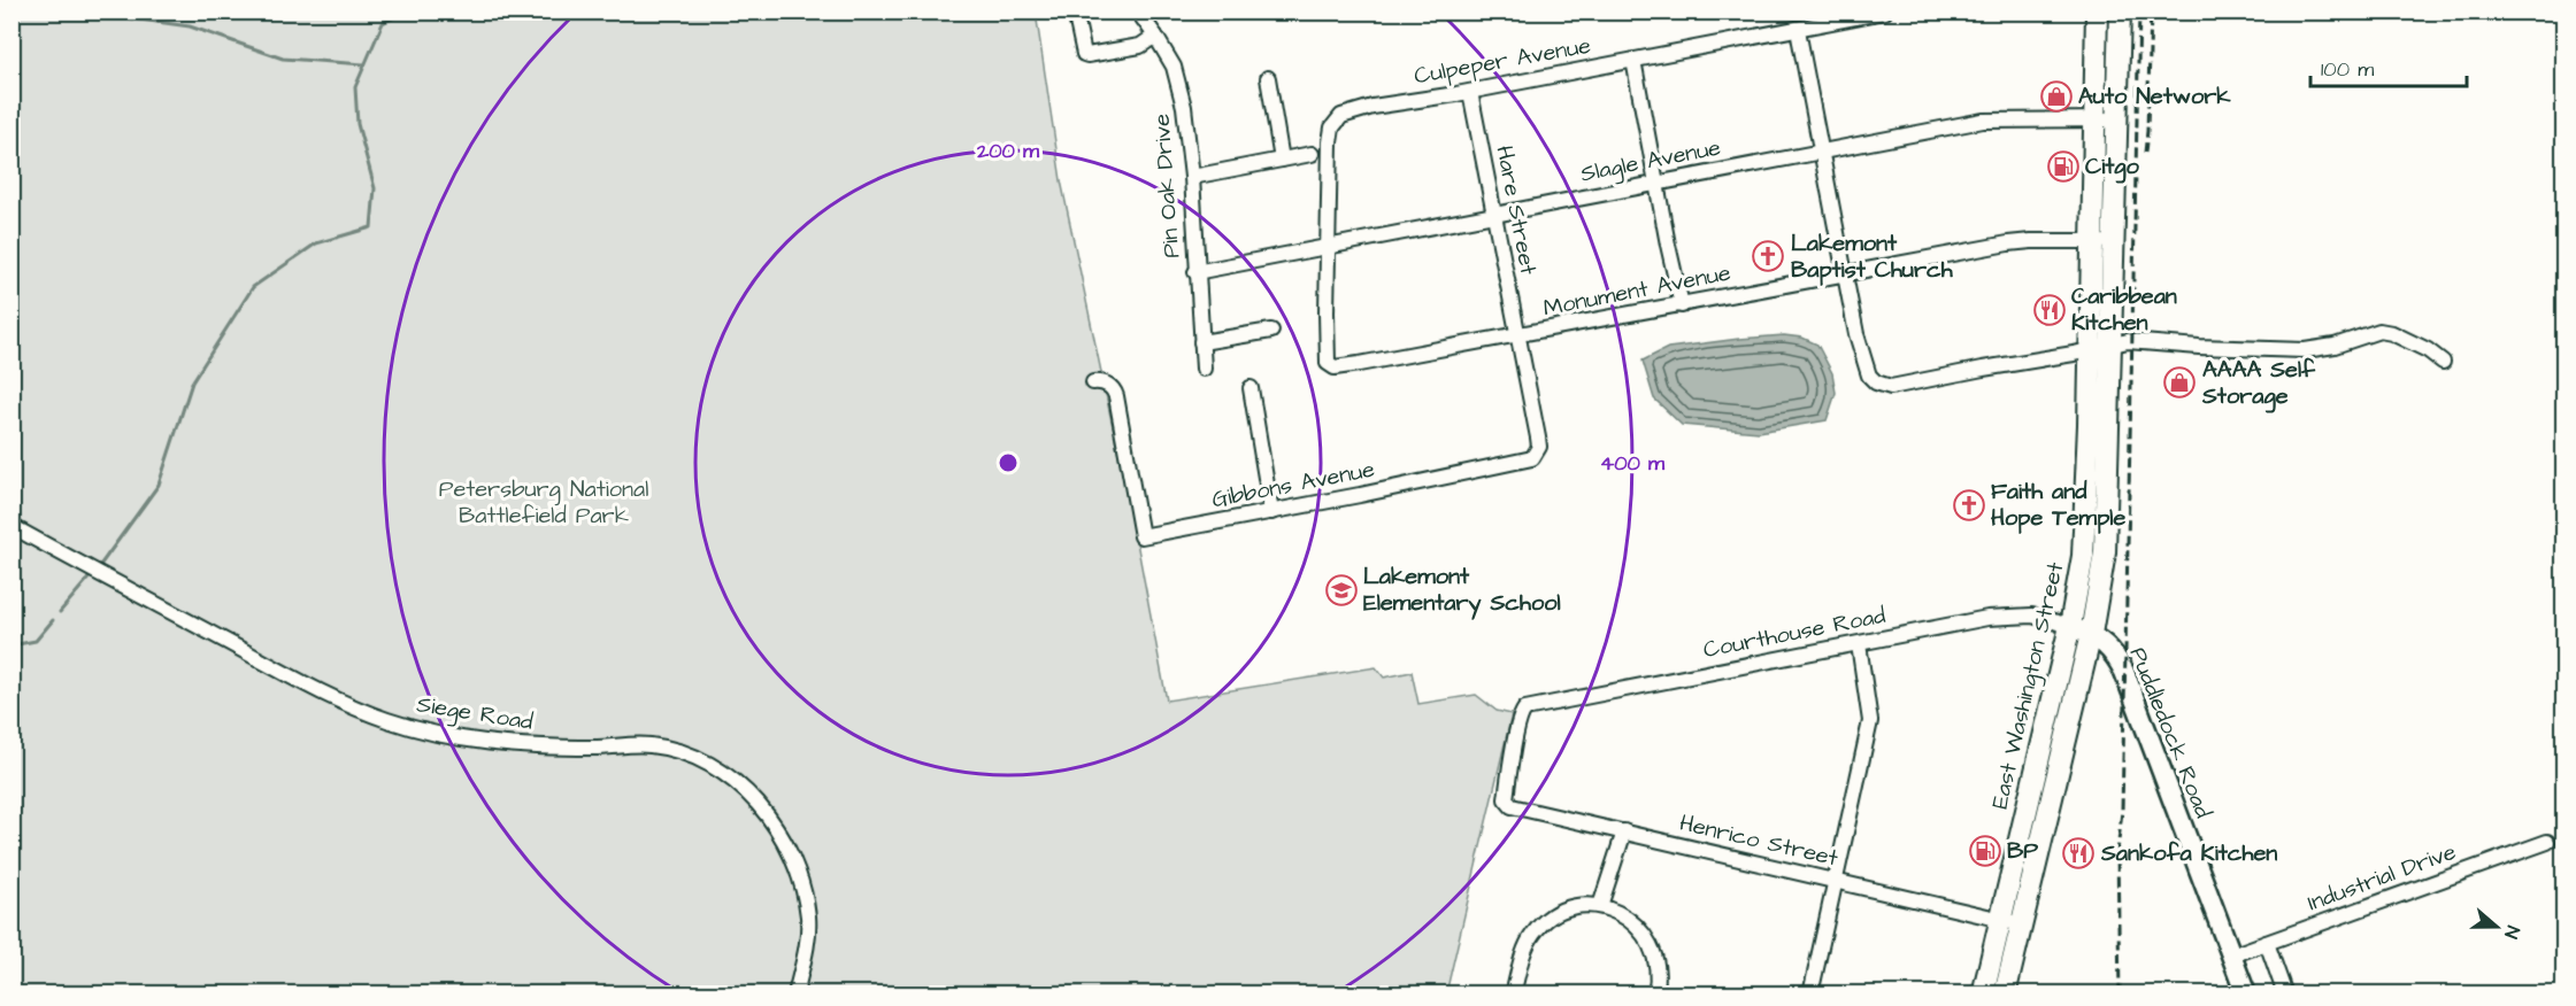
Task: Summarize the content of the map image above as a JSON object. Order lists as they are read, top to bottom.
{
  "streets": {
    "highway": ["East Washington Street"],
    "main road": ["Puddledock Road"],
    "street": [
      "Culpeper Avenue",
      "Slagle Avenue",
      "Pin Oak Drive",
      "Hare Street",
      "Monument Avenue",
      "Gibbons Avenue",
      "Courthouse Road",
      "Siege Road",
      "Henrico Street",
      "Industrial Drive"
    ]
  },
  "crossings": [
    ["Culpeper Avenue", "Slagle Avenue"],
    ["Culpeper Avenue", "Hare Street"],
    ["Culpeper Avenue", "Monument Avenue"],
    ["Slagle Avenue", "Pin Oak Drive"],
    ["Slagle Avenue", "Hare Street"],
    ["Slagle Avenue", "Monument Avenue"],
    ["Slagle Avenue", "East Washington Street"],
    ["Hare Street", "Monument Avenue"],
    ["Hare Street", "Gibbons Avenue"],
    ["Monument Avenue", "East Washington Street"],
    ["Courthouse Road", "East Washington Street"],
    ["Courthouse Road", "Puddledock Road"],
    ["Courthouse Road", "Henrico Street"],
    ["East Washington Street", "Puddledock Road"],
    ["East Washington Street", "Henrico Street"],
    ["Puddledock Road", "Industrial Drive"]
  ],
  "parks": ["Petersburg National Battlefield Park"],
  "places": {
    "shop": ["Auto Network", "AAAA Self Storage"],
    "fuel station": ["Citgo", "BP"],
    "church": ["Lakemont Baptist Church", "Faith and Hope Temple"],
    "restaurant": ["Caribbean Kitchen", "Sankofa Kitchen"],
    "school or university": ["Lakemont Elementary School"]
  },
  "scale_bar": "100 m",
  "north": "right",
  "rings": ["200 m", "400 m"]
}
